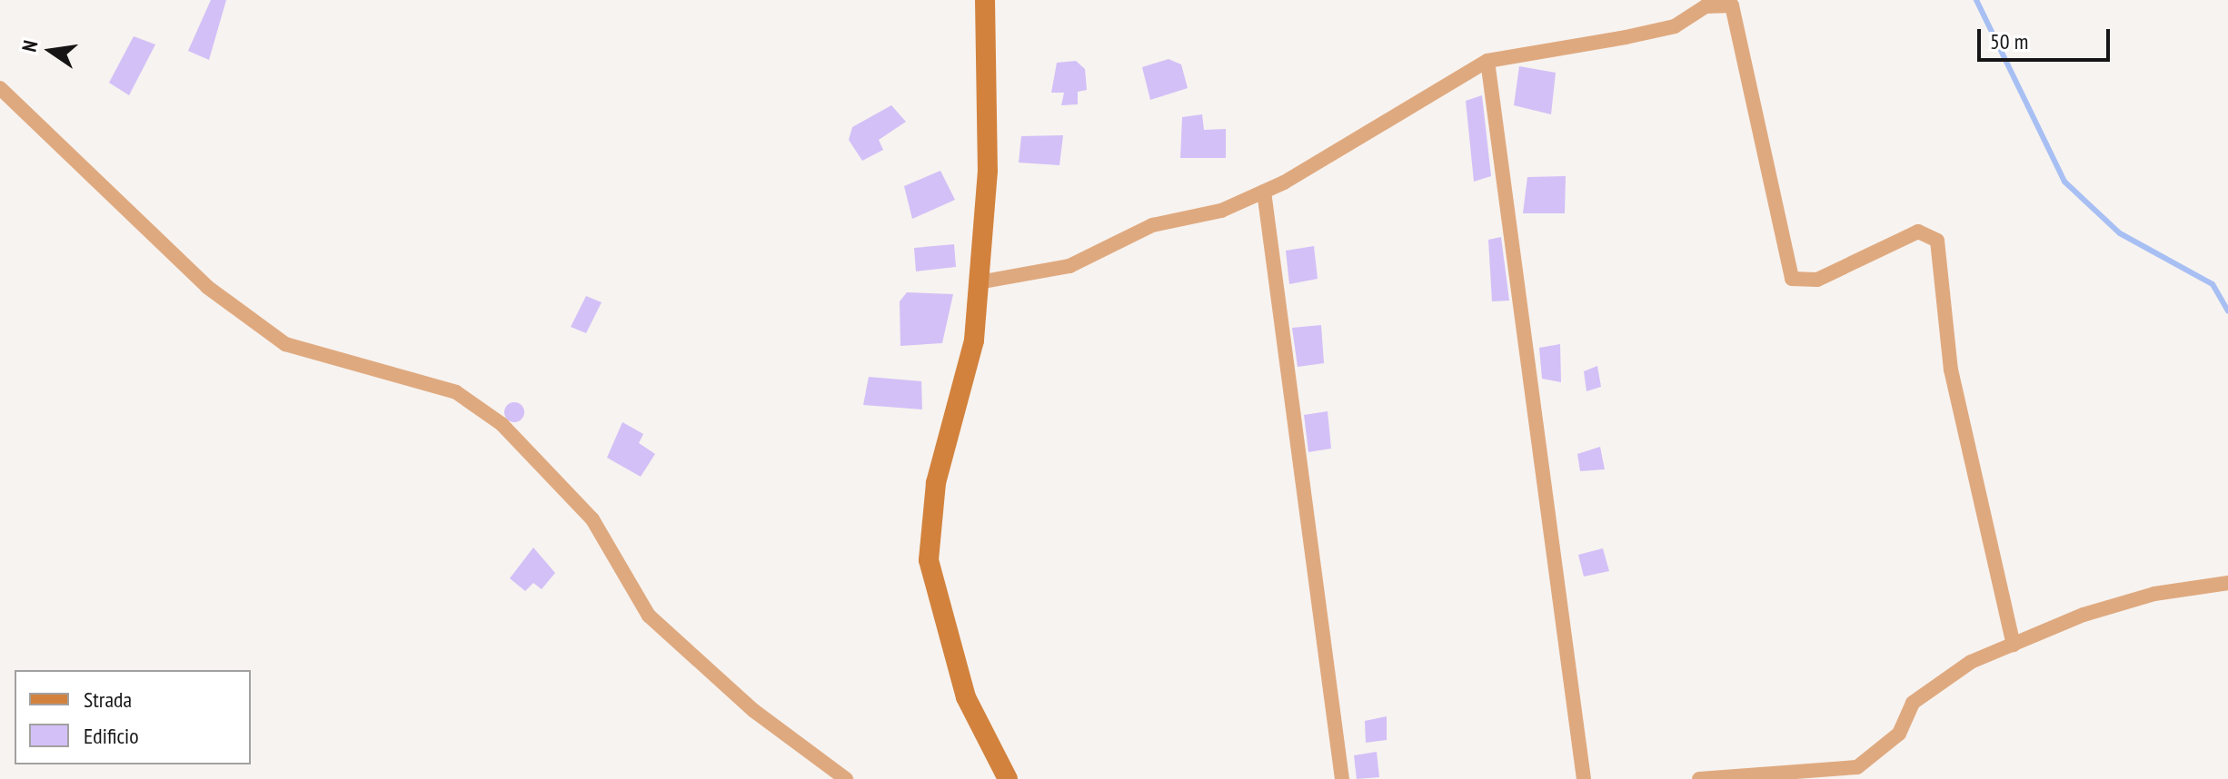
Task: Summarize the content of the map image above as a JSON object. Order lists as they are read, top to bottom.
{
  "legend": ["Strada", "Edificio"],
  "scale_bar": "50 m",
  "north": "left"
}
